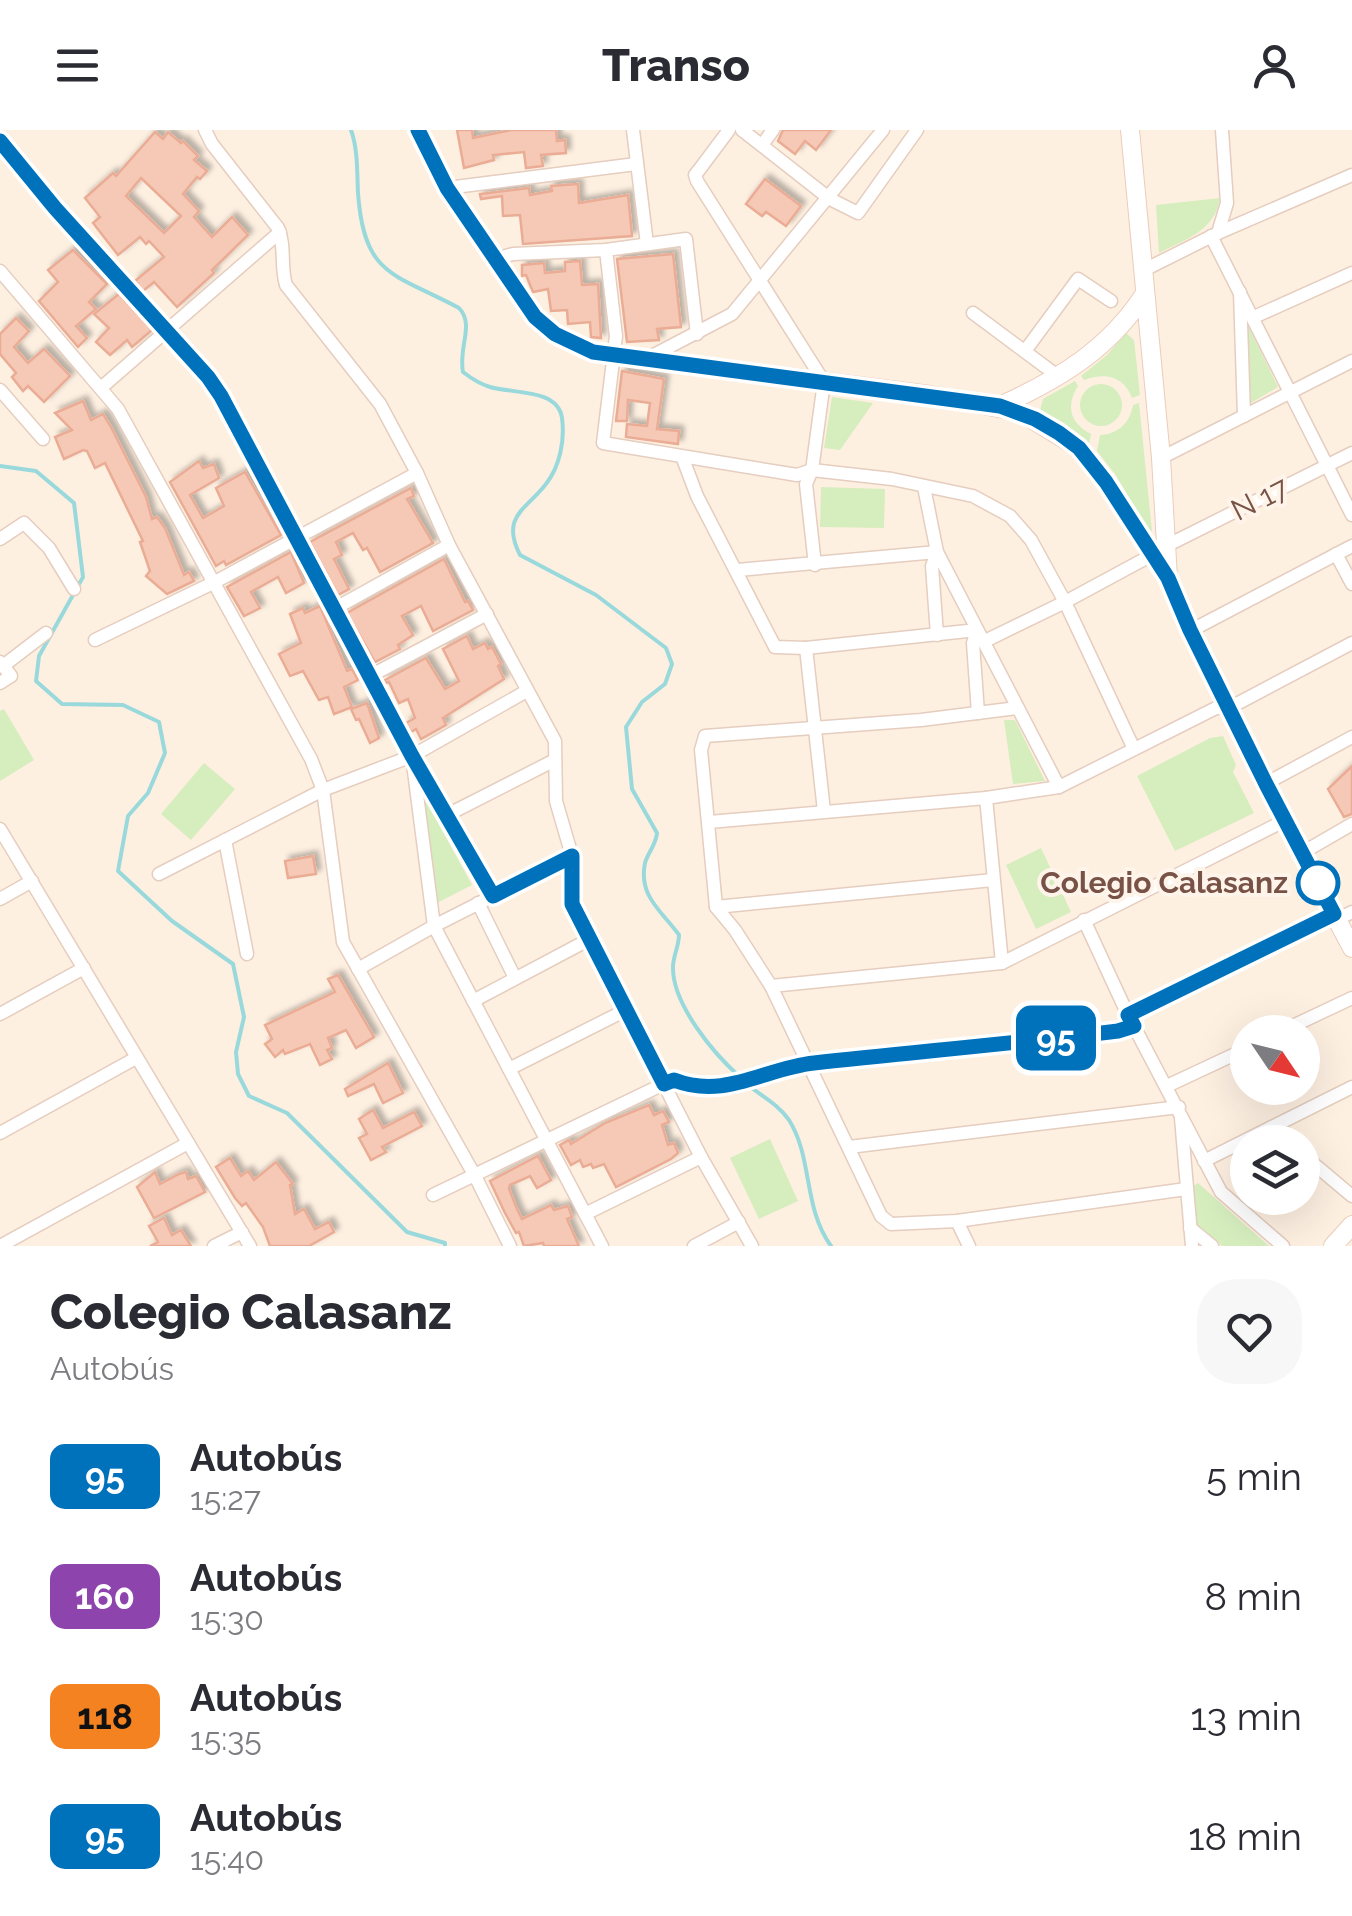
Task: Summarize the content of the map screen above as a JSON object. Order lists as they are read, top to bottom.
{
  "streets": {
    "street": ["N 17"]
  },
  "places": ["Colegio Calasanz"],
  "lines": ["bus line 95"],
  "north": "bottom right",
  "page": {
    "header": "Transo",
    "on_map": "95",
    "heading": ["Colegio Calasanz", "Autobús"],
    "list": [
      {
        "mark": "95",
        "name": "Autobús",
        "note": "15:27",
        "value": "5 min"
      },
      {
        "mark": "160",
        "name": "Autobús",
        "note": "15:30",
        "value": "8 min"
      },
      {
        "mark": "118",
        "name": "Autobús",
        "note": "15:35",
        "value": "13 min"
      },
      {
        "mark": "95",
        "name": "Autobús",
        "note": "15:40",
        "value": "18 min"
      }
    ]
  }
}
